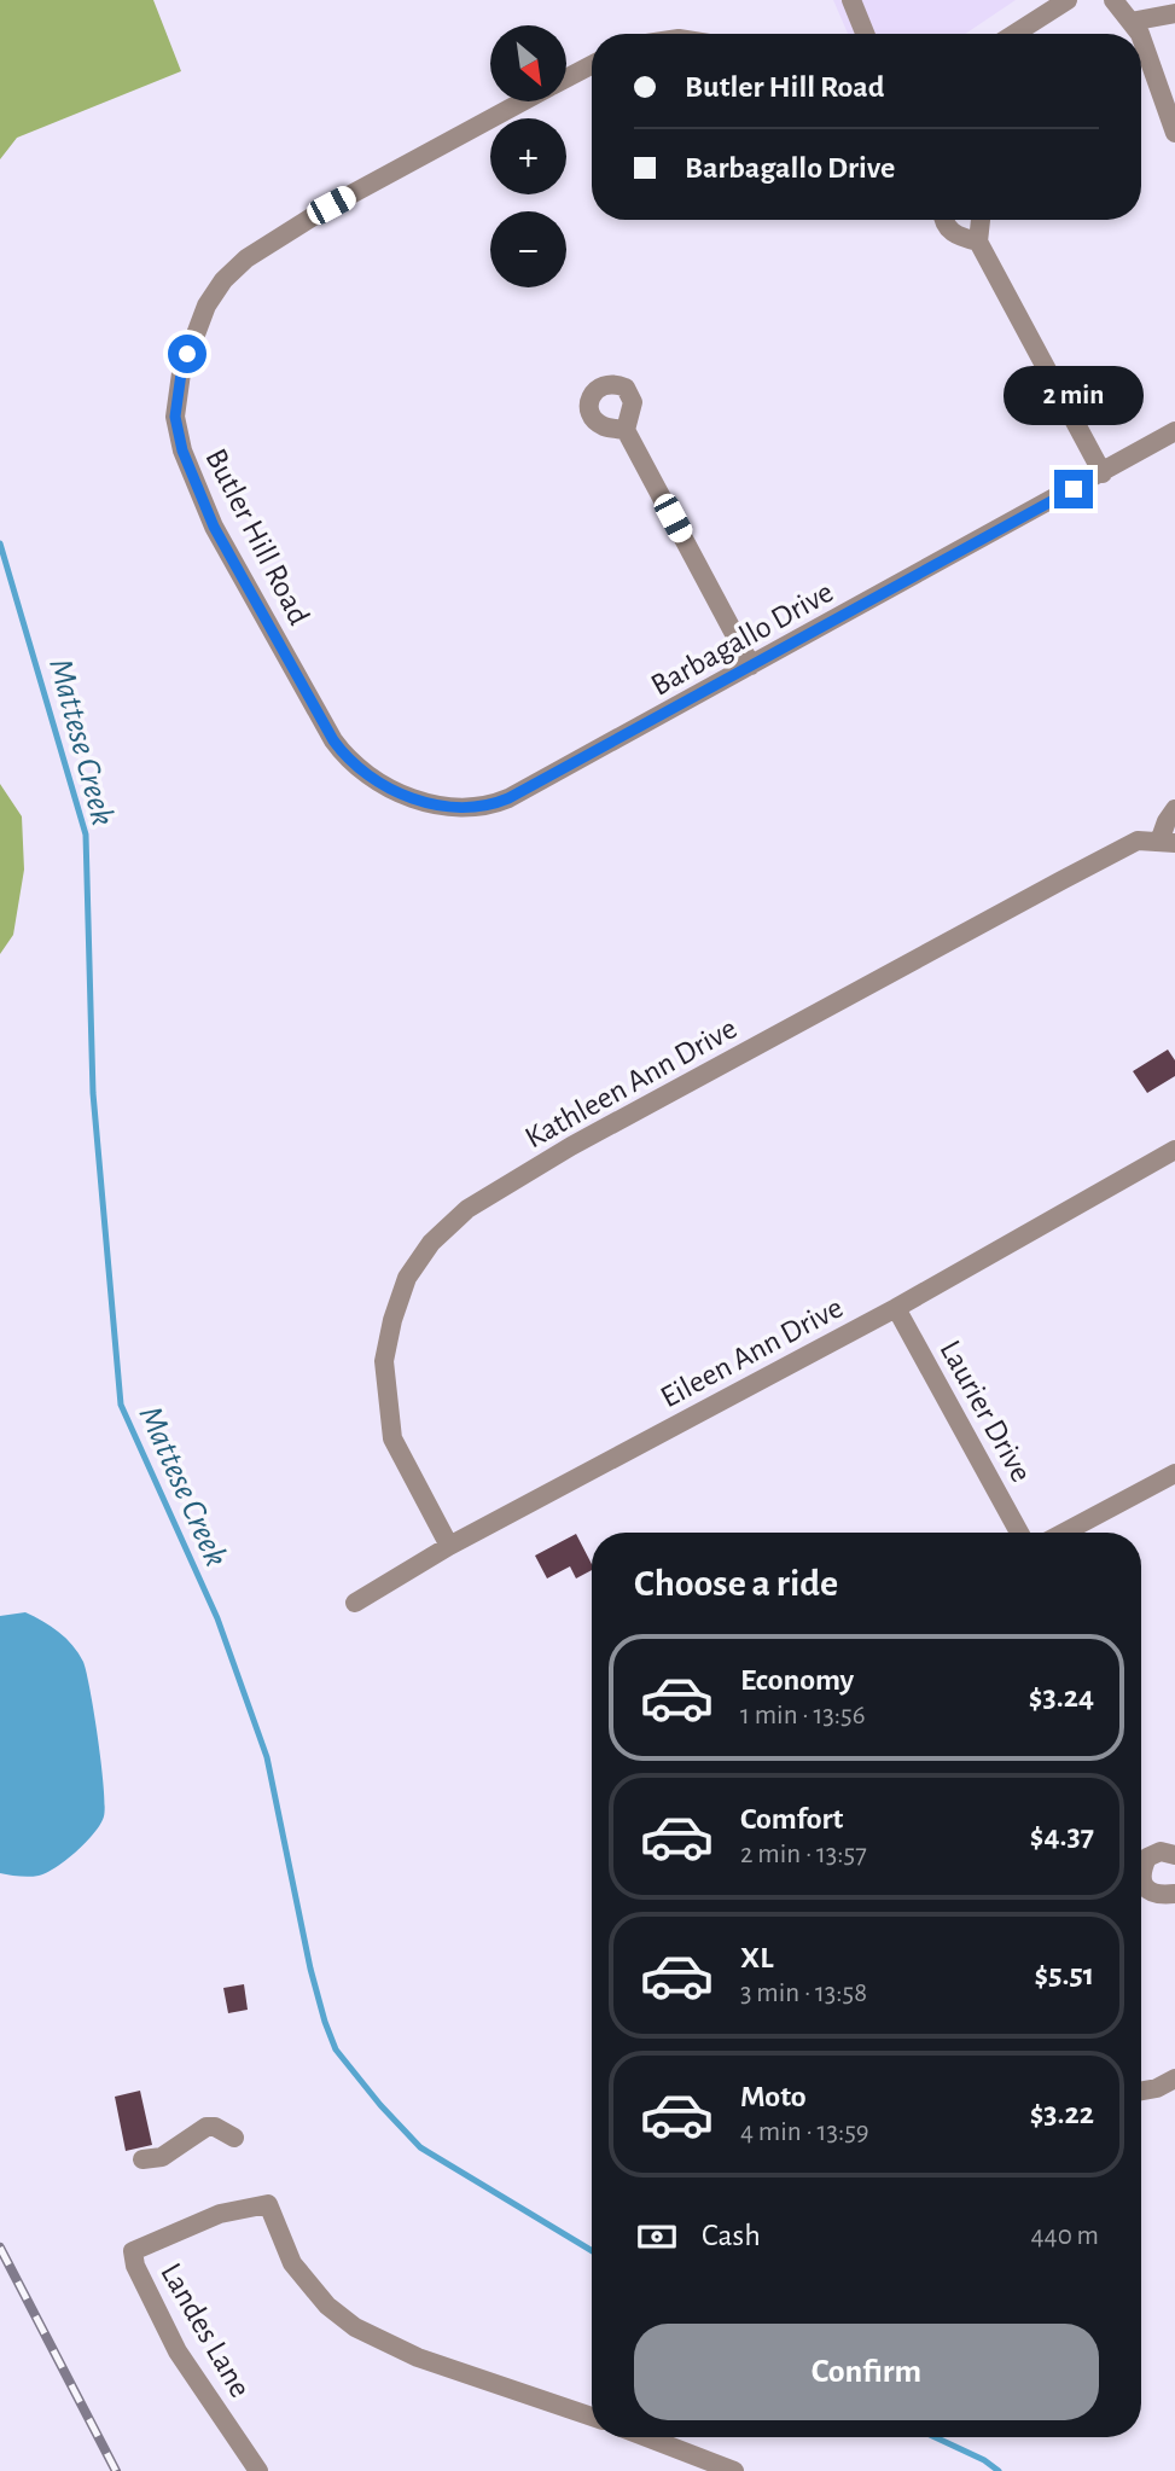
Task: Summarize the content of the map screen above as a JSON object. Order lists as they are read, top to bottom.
{
  "streets": {
    "street": [
      "Butler Hill Road",
      "Barbagallo Drive",
      "Kathleen Ann Drive",
      "Eileen Ann Drive",
      "Laurier Drive",
      "Landes Lane"
    ]
  },
  "crossings": [
    ["Butler Hill Road", "Barbagallo Drive"],
    ["Kathleen Ann Drive", "Eileen Ann Drive"],
    ["Eileen Ann Drive", "Laurier Drive"]
  ],
  "water": ["Mattese Creek"],
  "north": "bottom right",
  "page": {
    "map_buttons": ["+", "−"],
    "banner": ["Butler Hill Road", "Barbagallo Drive"],
    "bubble": "2 min",
    "heading": "Choose a ride",
    "list": [
      {
        "name": "Economy",
        "note": "1 min · 13:56",
        "value": "$3.24"
      },
      {
        "name": "Comfort",
        "note": "2 min · 13:57",
        "value": "$4.37"
      },
      {
        "name": "XL",
        "note": "3 min · 13:58",
        "value": "$5.51"
      },
      {
        "name": "Moto",
        "note": "4 min · 13:59",
        "value": "$3.22"
      }
    ],
    "pay": ["Cash", "440 m"],
    "buttons": "Confirm"
  }
}
